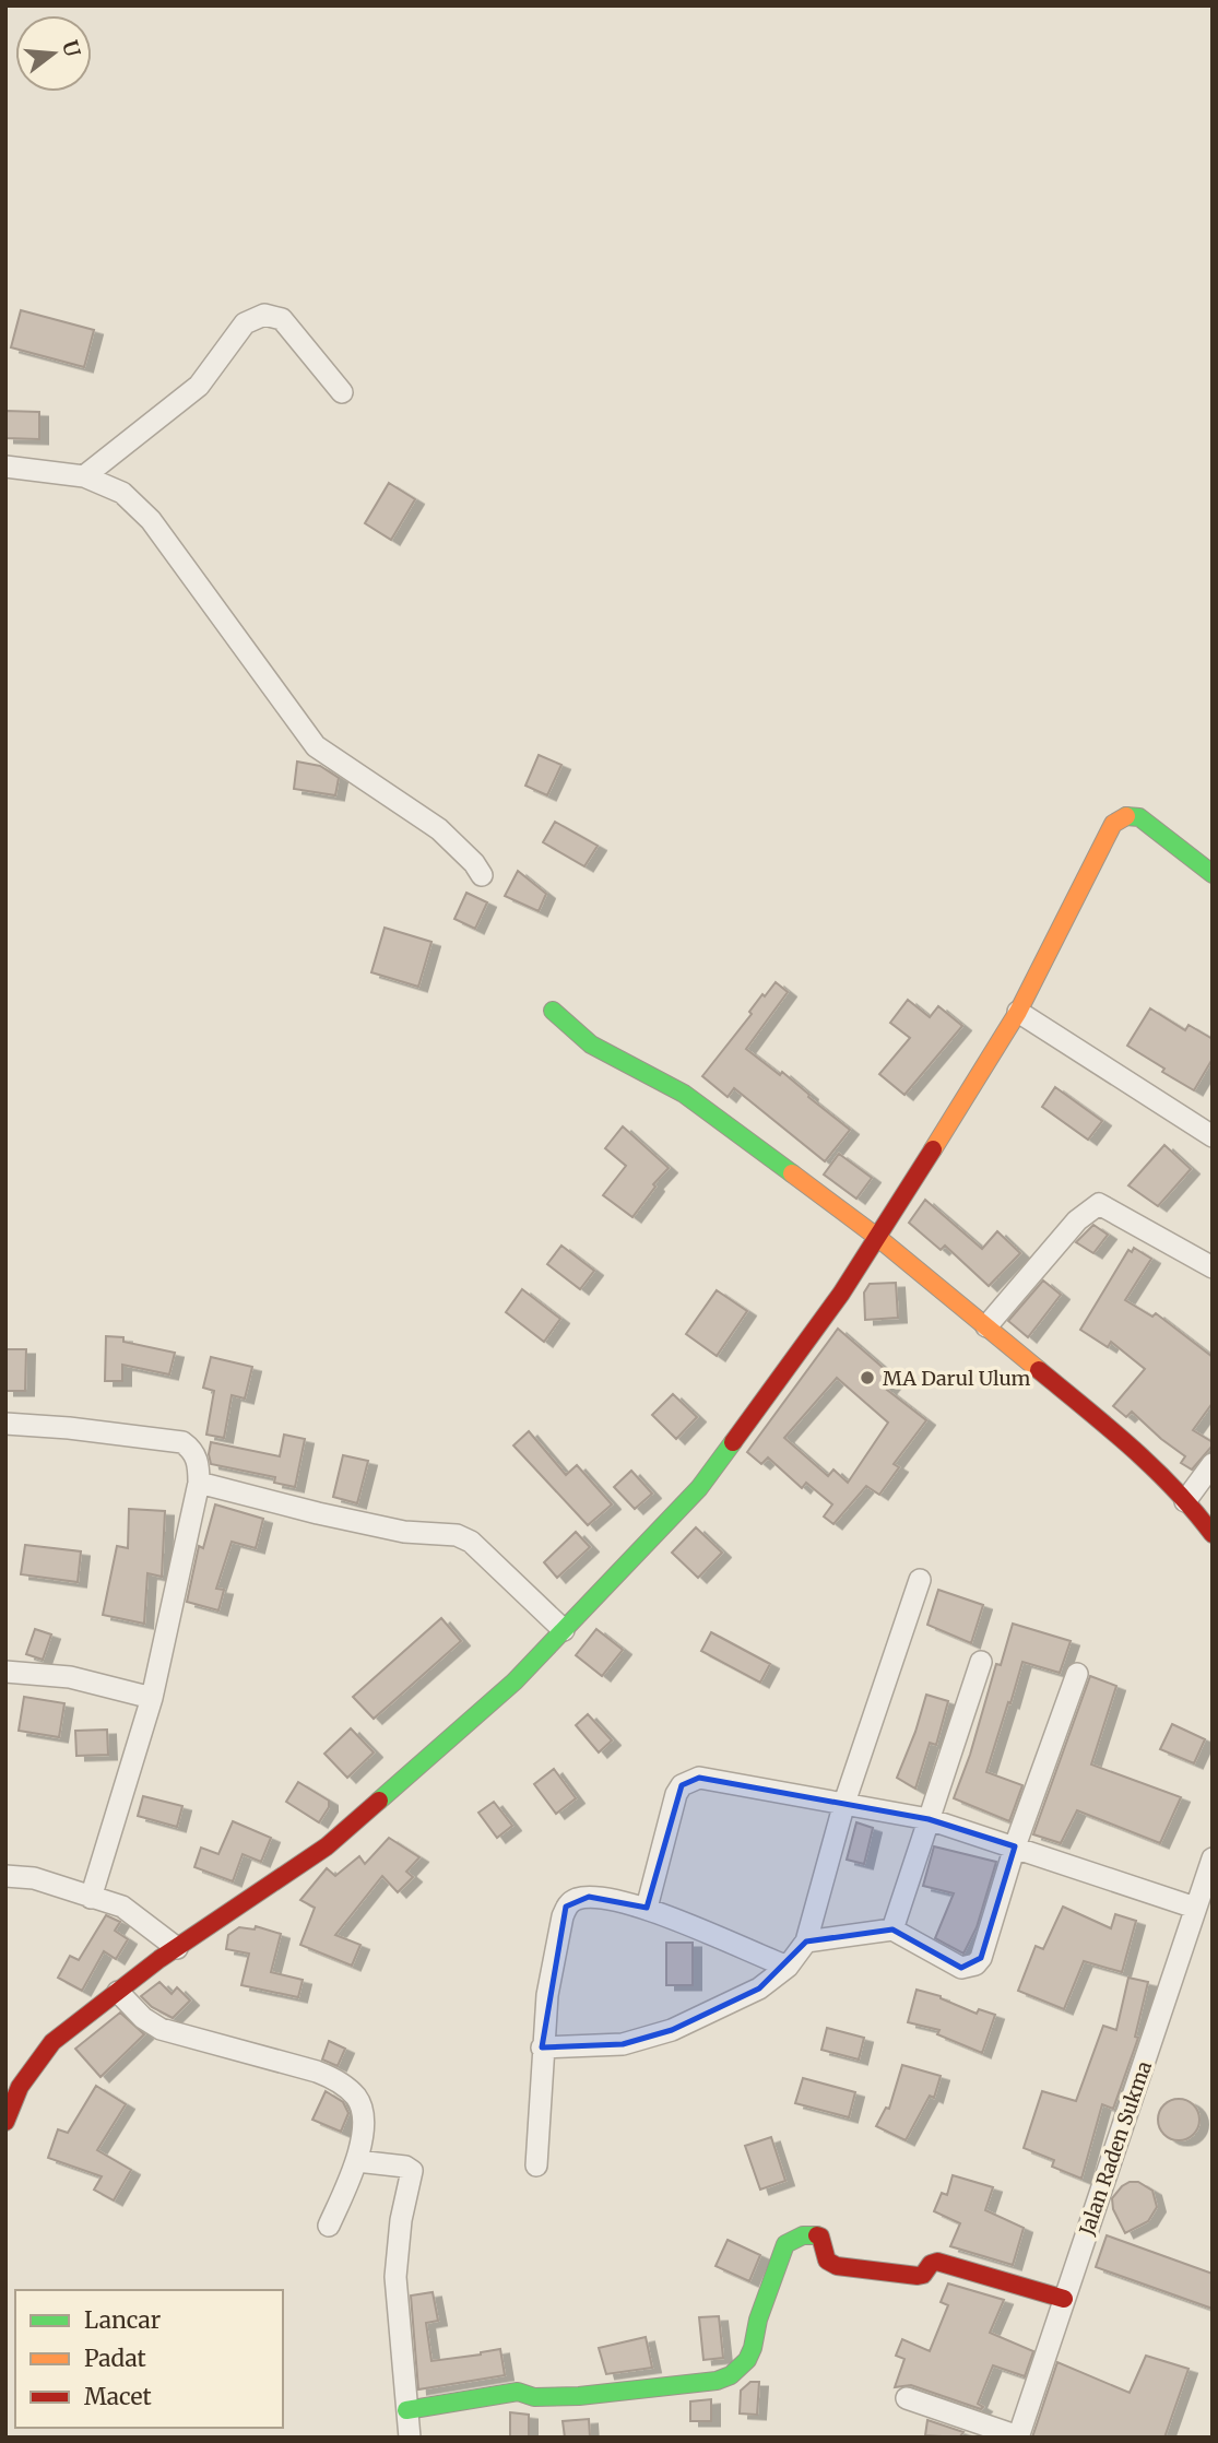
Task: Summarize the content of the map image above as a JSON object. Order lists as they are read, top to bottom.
{
  "streets": {
    "street": ["Jalan Raden Sukma"]
  },
  "places": ["MA Darul Ulum"],
  "legend": ["Lancar", "Padat", "Macet"],
  "north": "right"
}
